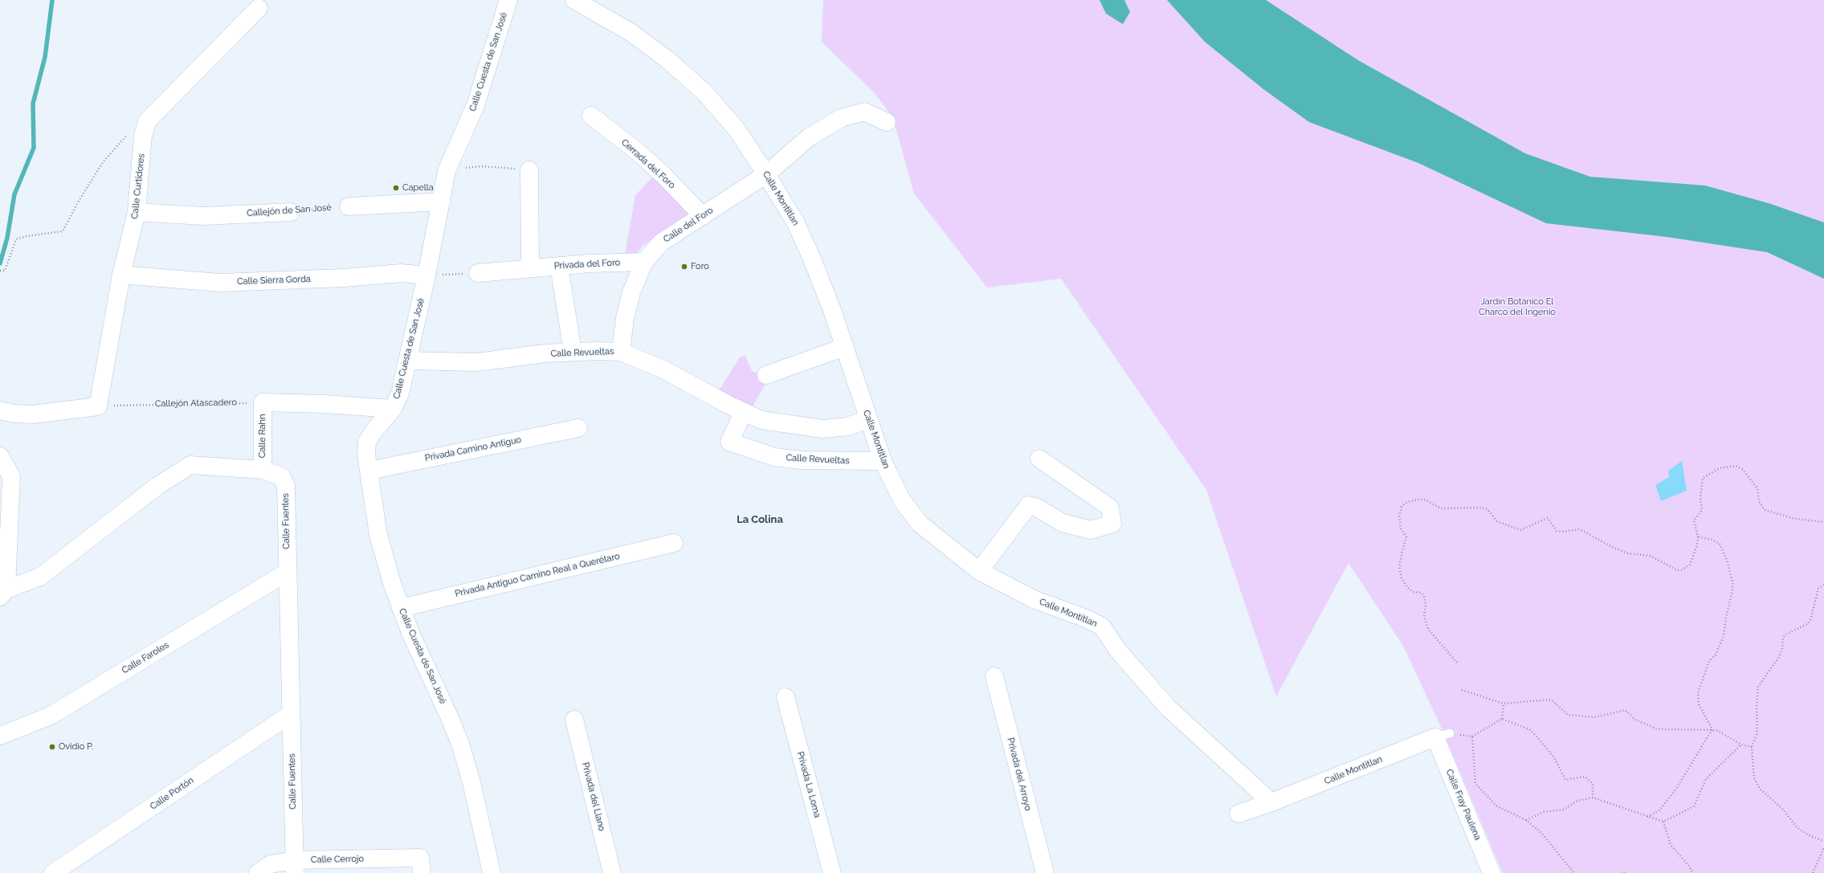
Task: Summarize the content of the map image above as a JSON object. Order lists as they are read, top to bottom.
{
  "streets": {
    "street": [
      "Calle Cuesta de San José",
      "Cerrada del Foro",
      "Calle Curtidores",
      "Calle Montitlan",
      "Callejón de San José",
      "Calle del Foro",
      "Privada del Foro",
      "Calle Sierra Gorda",
      "Calle Revueltas",
      "Calle Rahn",
      "Privada Camino Antiguo",
      "Calle Fuentes",
      "Privada Antiguo Camino Real a Querétaro",
      "Calle Faroles",
      "Privada del Arroyo",
      "Privada La Loma",
      "Calle Portón",
      "Privada del Llano",
      "Calle Fray Paulena",
      "Calle Cerrojo"
    ],
    "path": ["Callejón Atascadero"]
  },
  "crossings": [
    ["Calle Cuesta de San José", "Calle Sierra Gorda"],
    ["Calle Cuesta de San José", "Calle Revueltas"],
    ["Calle Cuesta de San José", "Privada Camino Antiguo"],
    ["Calle Cuesta de San José", "Privada Antiguo Camino Real a Querétaro"],
    ["Cerrada del Foro", "Calle del Foro"],
    ["Calle Curtidores", "Callejón de San José"],
    ["Calle Curtidores", "Calle Sierra Gorda"],
    ["Calle Curtidores", "Callejón Atascadero"],
    ["Calle Montitlan", "Calle del Foro"],
    ["Calle Montitlan", "Calle Revueltas"],
    ["Calle Montitlan", "Calle Fray Paulena"],
    ["Calle del Foro", "Privada del Foro"],
    ["Calle del Foro", "Calle Revueltas"],
    ["Callejón Atascadero", "Calle Rahn"],
    ["Calle Rahn", "Calle Fuentes"],
    ["Calle Fuentes", "Calle Faroles"],
    ["Calle Fuentes", "Calle Portón"],
    ["Calle Fuentes", "Calle Cerrojo"]
  ],
  "districts": ["La Colina"],
  "parks": ["Jardín Botánico El Charco del Ingenio"],
  "places": ["Capella", "Foro", "Ovidio P."]
}
